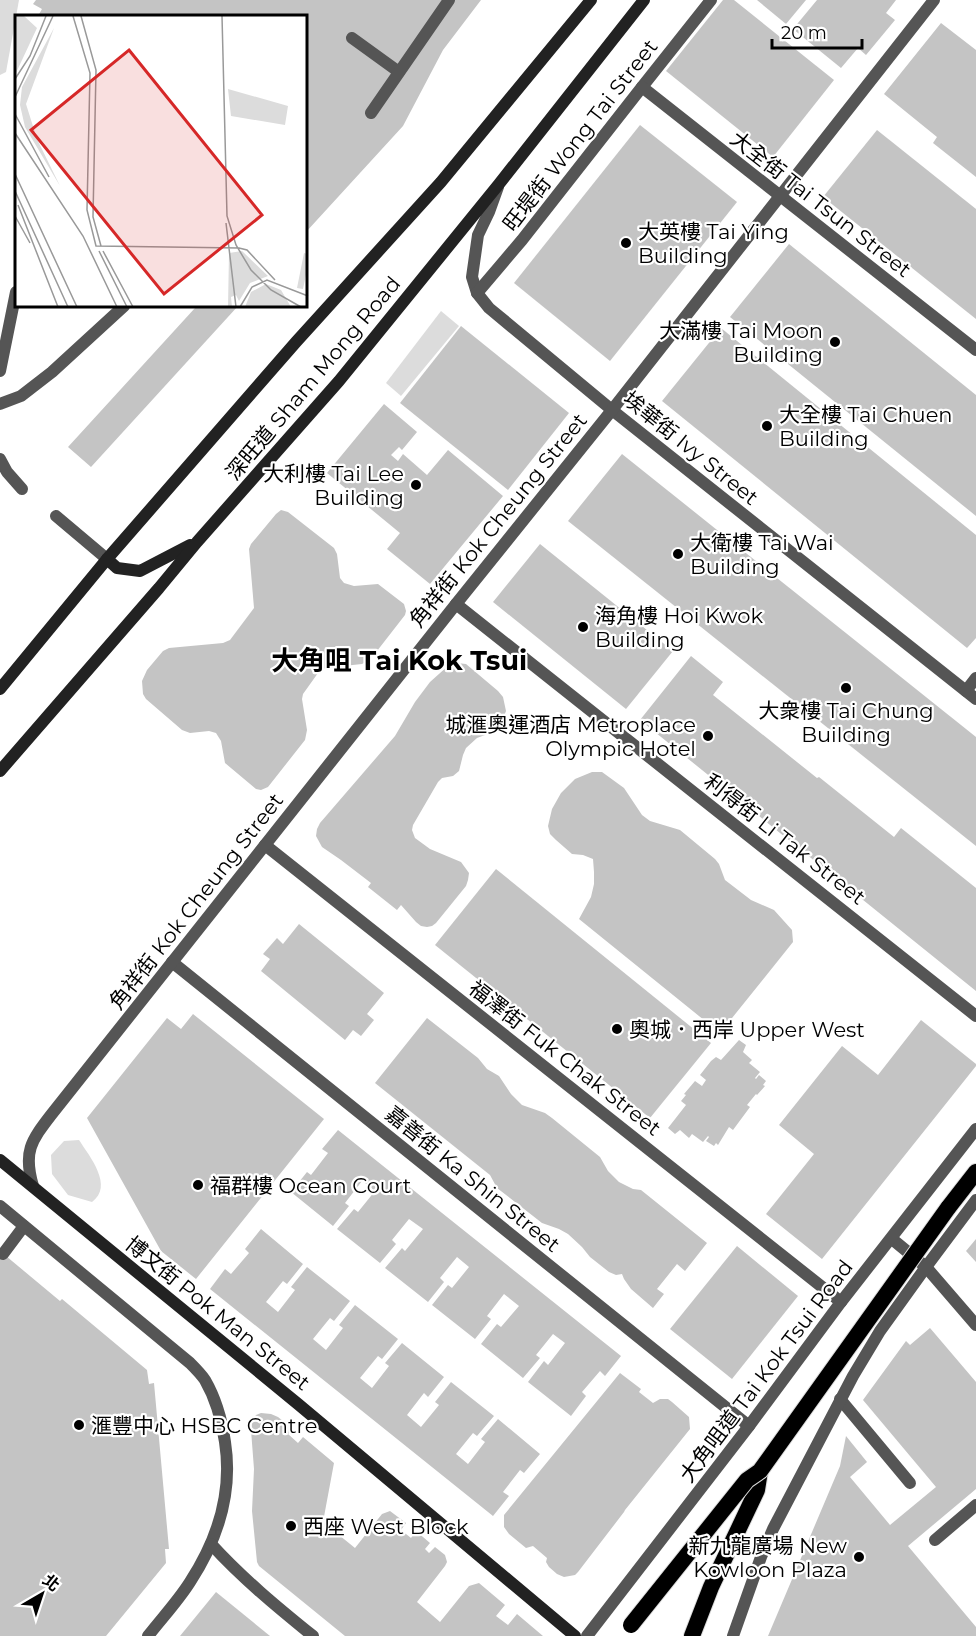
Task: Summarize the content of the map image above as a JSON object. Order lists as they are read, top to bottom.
{
  "streets": {
    "main road": ["深旺道 Sham Mong Road", "博文街 Pok Man Street"],
    "street": [
      "旺堤街 Wong Tai Street",
      "大全街 Tai Tsun Street",
      "埃華街 Ivy Street",
      "角祥街 Kok Cheung Street",
      "利得街 Li Tak Street",
      "福澤街 Fuk Chak Street",
      "嘉善街 Ka Shin Street",
      "大角咀道 Tai Kok Tsui Road"
    ]
  },
  "crossings": [
    ["旺堤街 Wong Tai Street", "大全街 Tai Tsun Street"],
    ["旺堤街 Wong Tai Street", "埃華街 Ivy Street"],
    ["大全街 Tai Tsun Street", "角祥街 Kok Cheung Street"],
    ["埃華街 Ivy Street", "角祥街 Kok Cheung Street"],
    ["角祥街 Kok Cheung Street", "利得街 Li Tak Street"],
    ["角祥街 Kok Cheung Street", "福澤街 Fuk Chak Street"],
    ["角祥街 Kok Cheung Street", "嘉善街 Ka Shin Street"],
    ["角祥街 Kok Cheung Street", "博文街 Pok Man Street"],
    ["福澤街 Fuk Chak Street", "大角咀道 Tai Kok Tsui Road"],
    ["嘉善街 Ka Shin Street", "大角咀道 Tai Kok Tsui Road"]
  ],
  "districts": ["大角咀 Tai Kok Tsui"],
  "places": [
    "大英樓 Tai Ying Building",
    "大滿樓 Tai Moon Building",
    "大全樓 Tai Chuen Building",
    "大利樓 Tai Lee Building",
    "大衛樓 Tai Wai Building",
    "海角樓 Hoi Kwok Building",
    "大衆樓 Tai Chung Building",
    "城滙奧運酒店 Metroplace Olympic Hotel",
    "奧城．西岸 Upper West",
    "福群樓 Ocean Court",
    "滙豐中心 HSBC Centre",
    "西座 West Block",
    "新九龍廣場 New Kowloon Plaza"
  ],
  "scale_bar": "20 m",
  "north": "top right"
}
